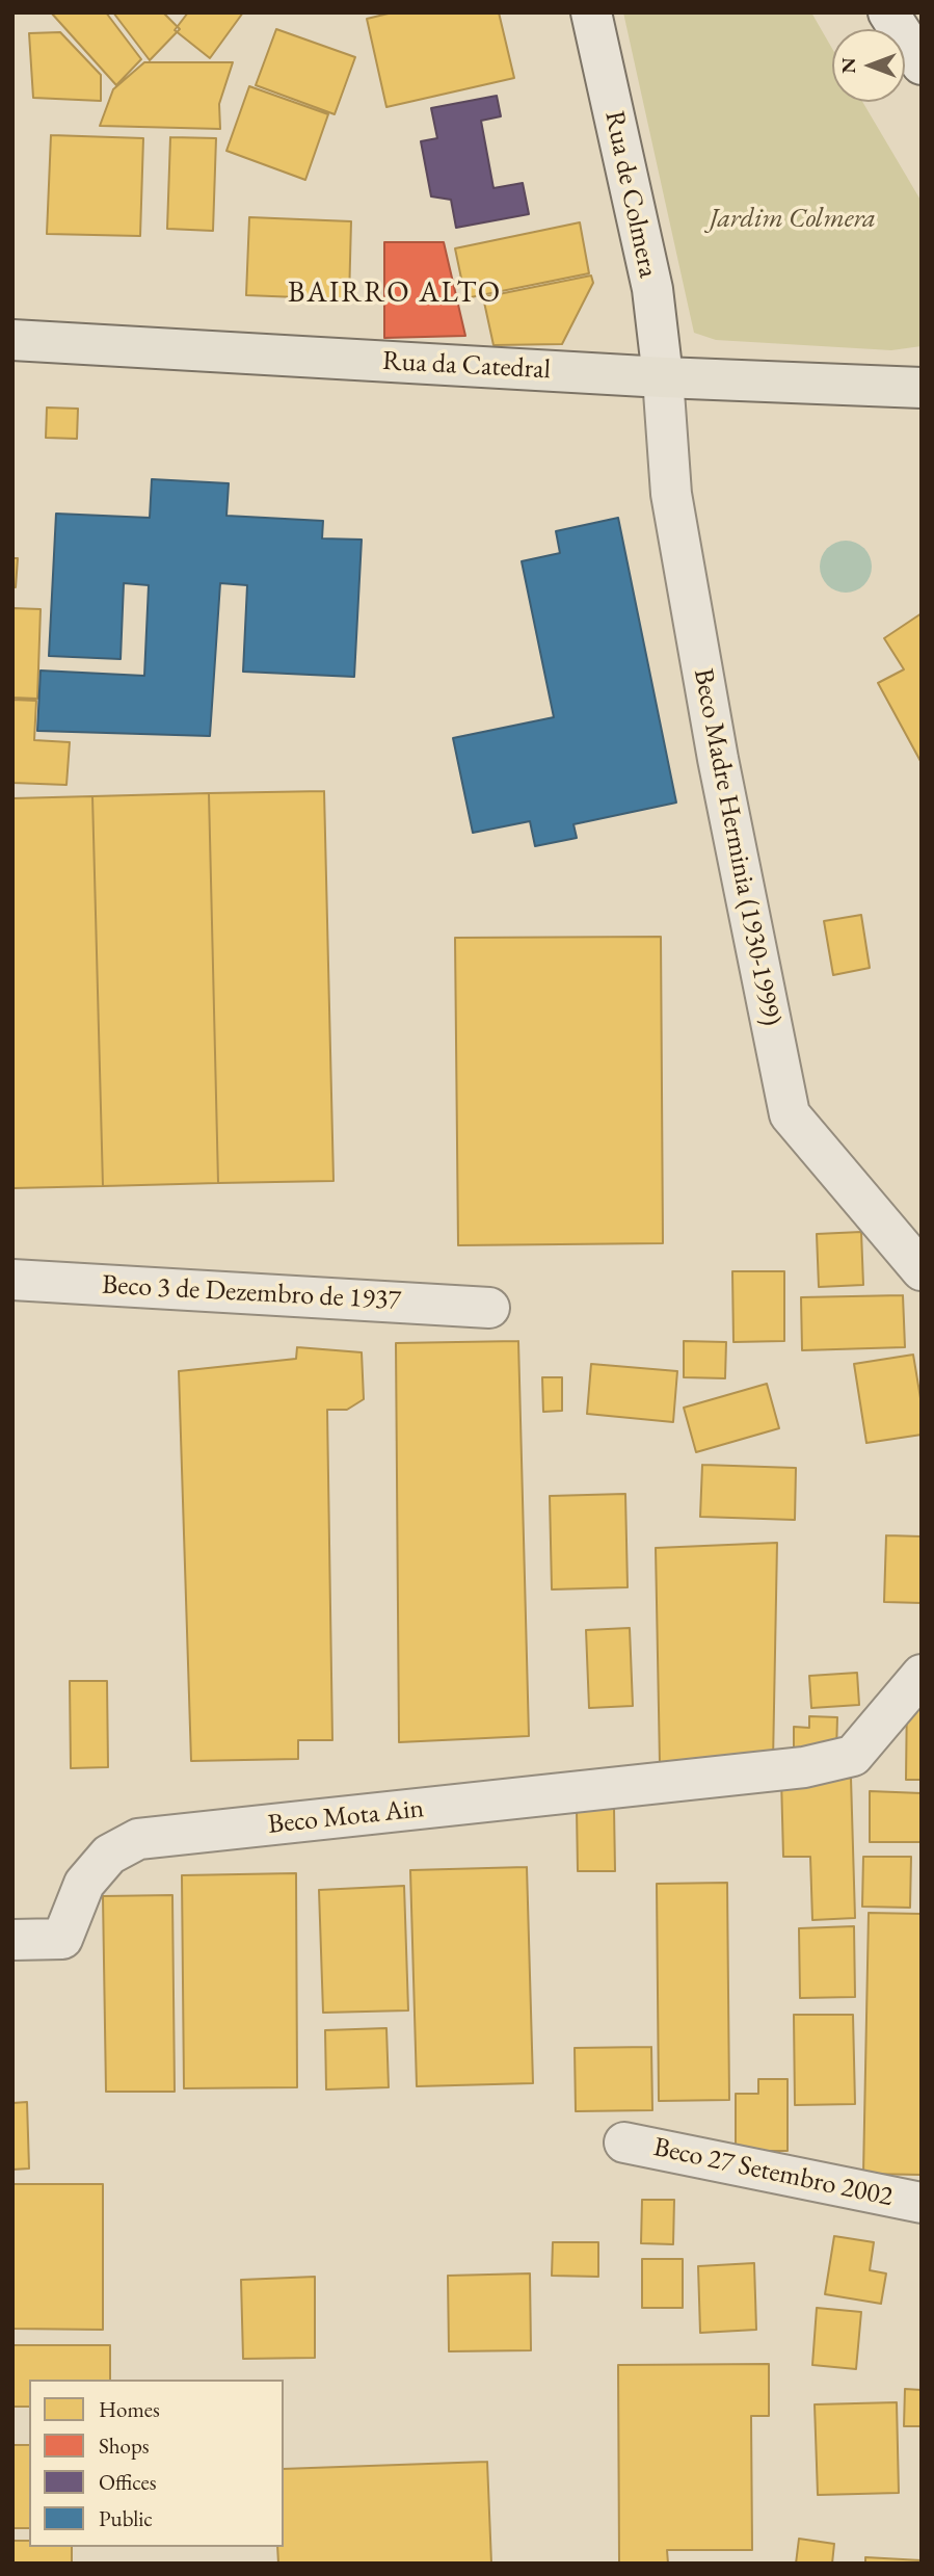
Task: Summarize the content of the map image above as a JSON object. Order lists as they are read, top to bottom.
{
  "streets": {
    "main road": ["Rua da Catedral"],
    "street": [
      "Rua de Colmera",
      "Beco Madre Herminia (1930-1999)",
      "Beco 3 de Dezembro de 1937",
      "Beco Mota Ain",
      "Beco 27 Setembro 2002"
    ]
  },
  "crossings": [
    ["Rua de Colmera", "Rua da Catedral"],
    ["Rua de Colmera", "Beco Madre Herminia (1930-1999)"],
    ["Rua da Catedral", "Beco Madre Herminia (1930-1999)"]
  ],
  "districts": ["BAIRRO ALTO"],
  "parks": ["Jardim Colmera"],
  "legend": [
    "Homes",
    "Shops",
    "Offices",
    "Public"
  ],
  "north": "left"
}
